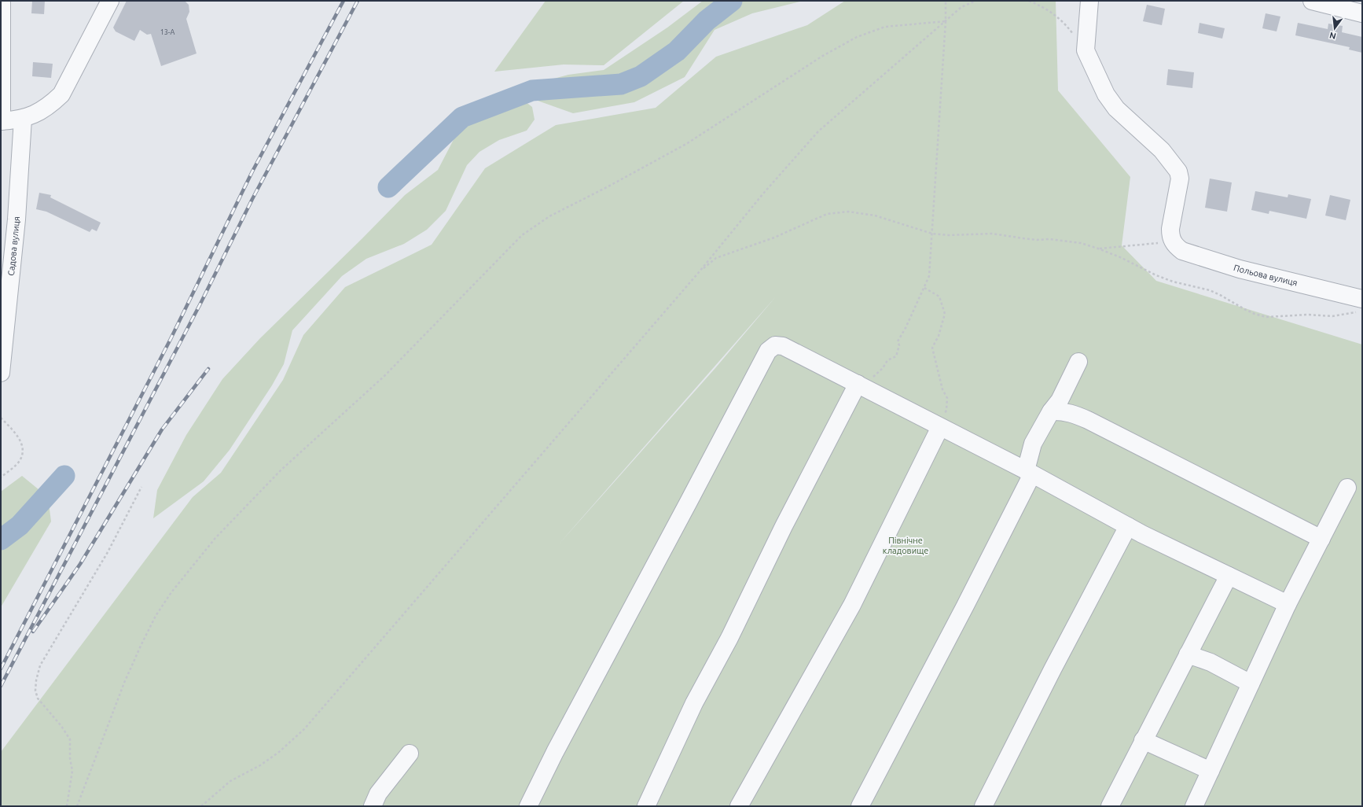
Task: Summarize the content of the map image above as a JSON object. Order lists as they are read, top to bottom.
{
  "streets": {
    "street": ["Садова вулиця", "Польова вулиця"]
  },
  "parks": ["Північне кладовище"],
  "house_numbers": ["13-А"],
  "north": "bottom"
}
